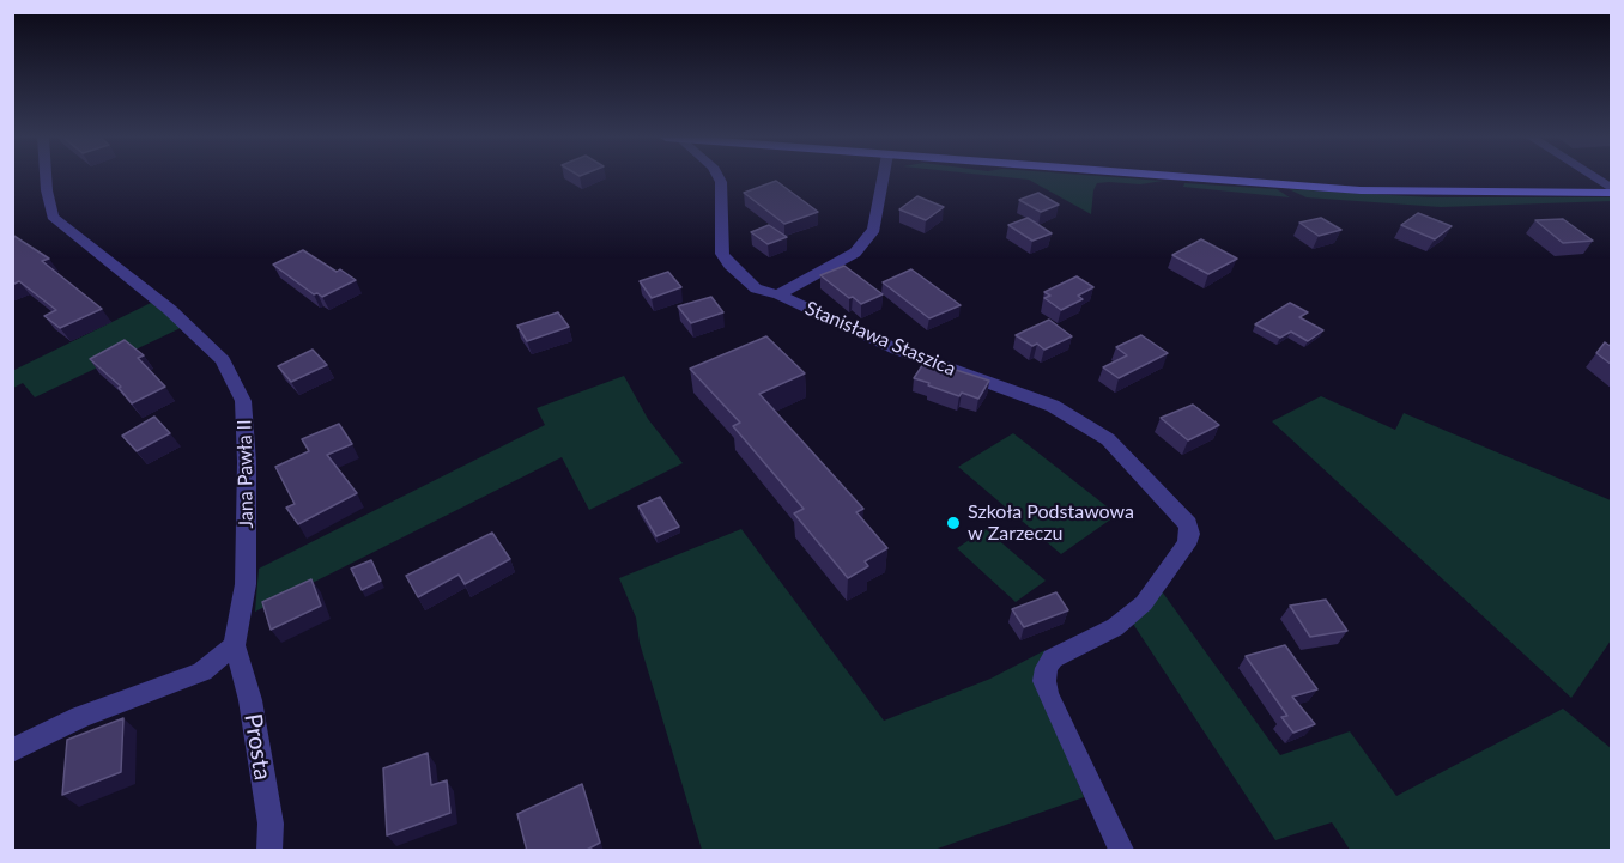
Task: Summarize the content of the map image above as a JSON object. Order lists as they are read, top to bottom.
{
  "streets": {
    "street": ["Stanisława Staszica", "Jana Pawła II", "Prosta"]
  },
  "crossings": [
    ["Jana Pawła II", "Prosta"]
  ],
  "places": ["Szkoła Podstawowa w Zarzeczu"]
}
